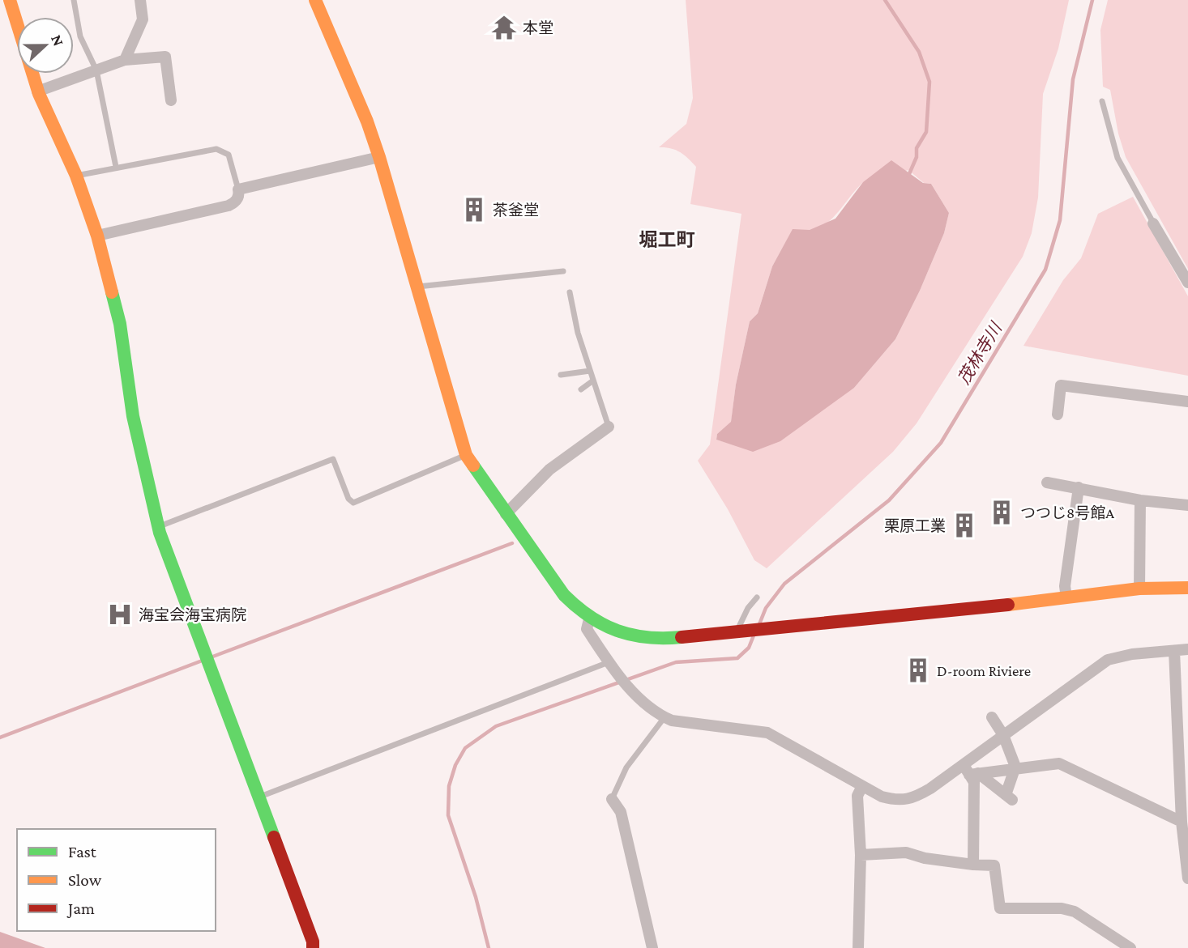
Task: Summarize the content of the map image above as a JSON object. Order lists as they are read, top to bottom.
{
  "districts": ["堀工町"],
  "water": ["茂林寺川"],
  "places": {
    "temple": ["本堂"],
    "building": [
      "茶釜堂",
      "つつじ8号館A",
      "栗原工業",
      "D-room Riviere"
    ],
    "hospital": ["海宝会海宝病院"]
  },
  "legend": ["Fast", "Slow", "Jam"],
  "north": "right"
}
